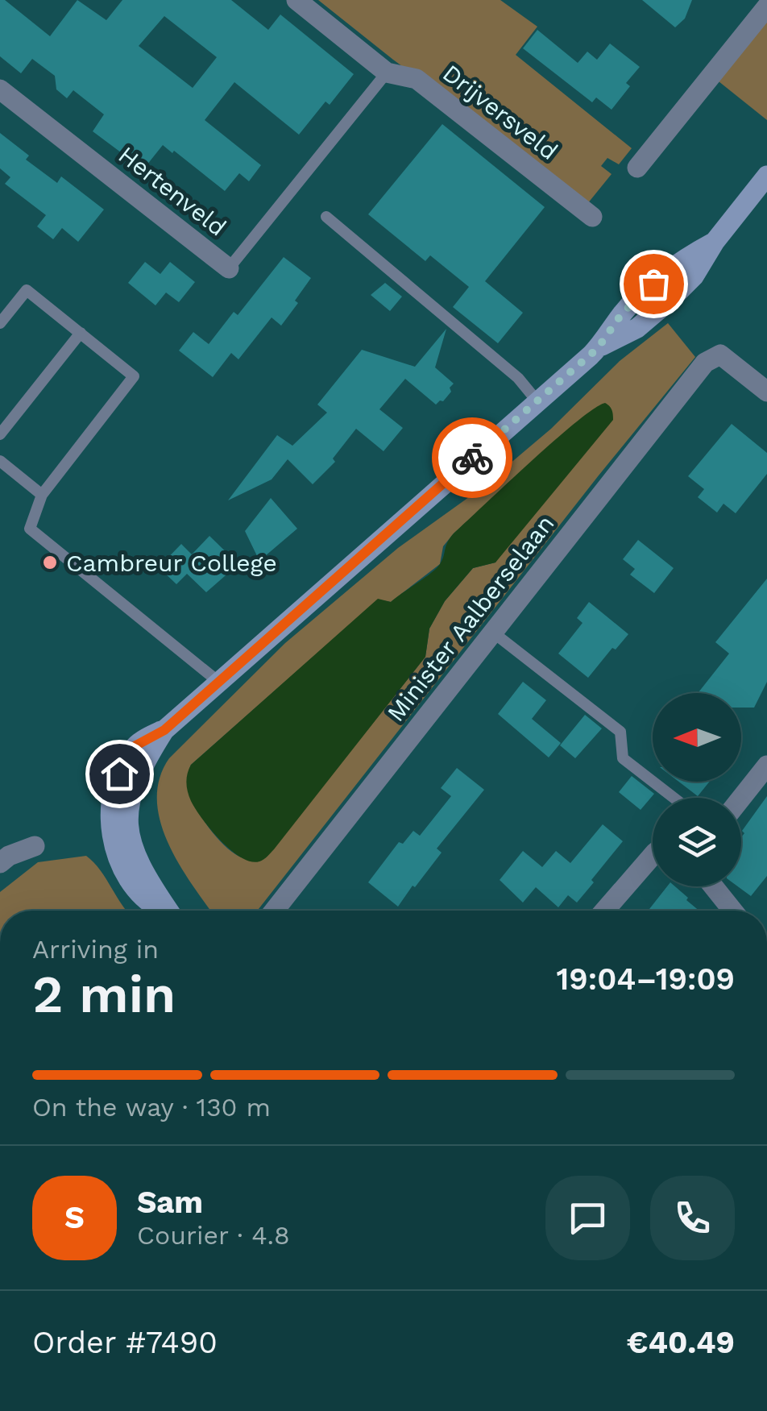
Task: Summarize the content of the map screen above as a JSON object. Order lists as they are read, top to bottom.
{
  "streets": {
    "street": ["Drijversveld", "Hertenveld", "Minister Aalberselaan"]
  },
  "crossings": [
    ["Drijversveld", "Hertenveld"]
  ],
  "places": ["Cambreur College"],
  "north": "left",
  "page": {
    "heading": ["2 min", "Arriving in", "19:04–19:09"],
    "panel": [
      "Sam",
      "Courier · 4.8",
      "Order #7490",
      "€40.49"
    ],
    "bar": "On the way · 130 m",
    "round": "S"
  }
}
